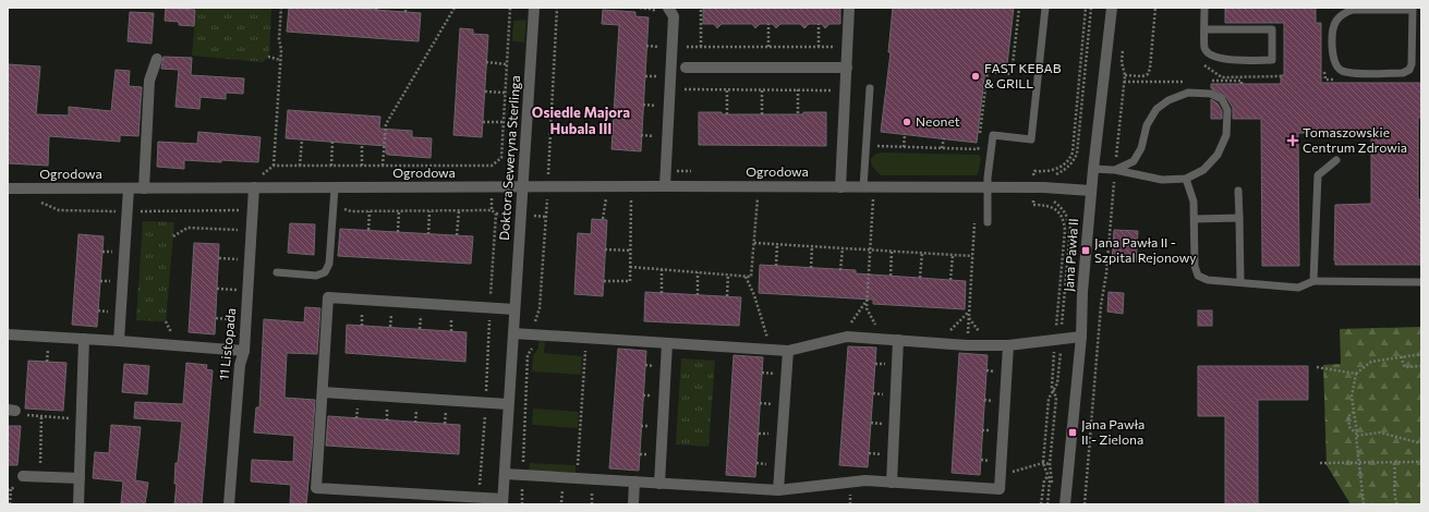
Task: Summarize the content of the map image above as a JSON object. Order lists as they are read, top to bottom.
{
  "streets": {
    "street": [
      "Doktora Seweryna Sterlinga",
      "Ogrodowa",
      "Jana Pawła II",
      "11 Listopada"
    ]
  },
  "crossings": [
    ["Doktora Seweryna Sterlinga", "Ogrodowa"],
    ["Ogrodowa", "Jana Pawła II"],
    ["Ogrodowa", "11 Listopada"]
  ],
  "districts": ["Osiedle Majora Hubala III"],
  "places": {
    "other": ["FAST KEBAB & GRILL", "Neonet"],
    "health": ["Tomaszowskie Centrum Zdrowia"],
    "transit": ["Jana Pawła II - Szpital Rejonowy", "Jana Pawła II - Zielona"]
  }
}
